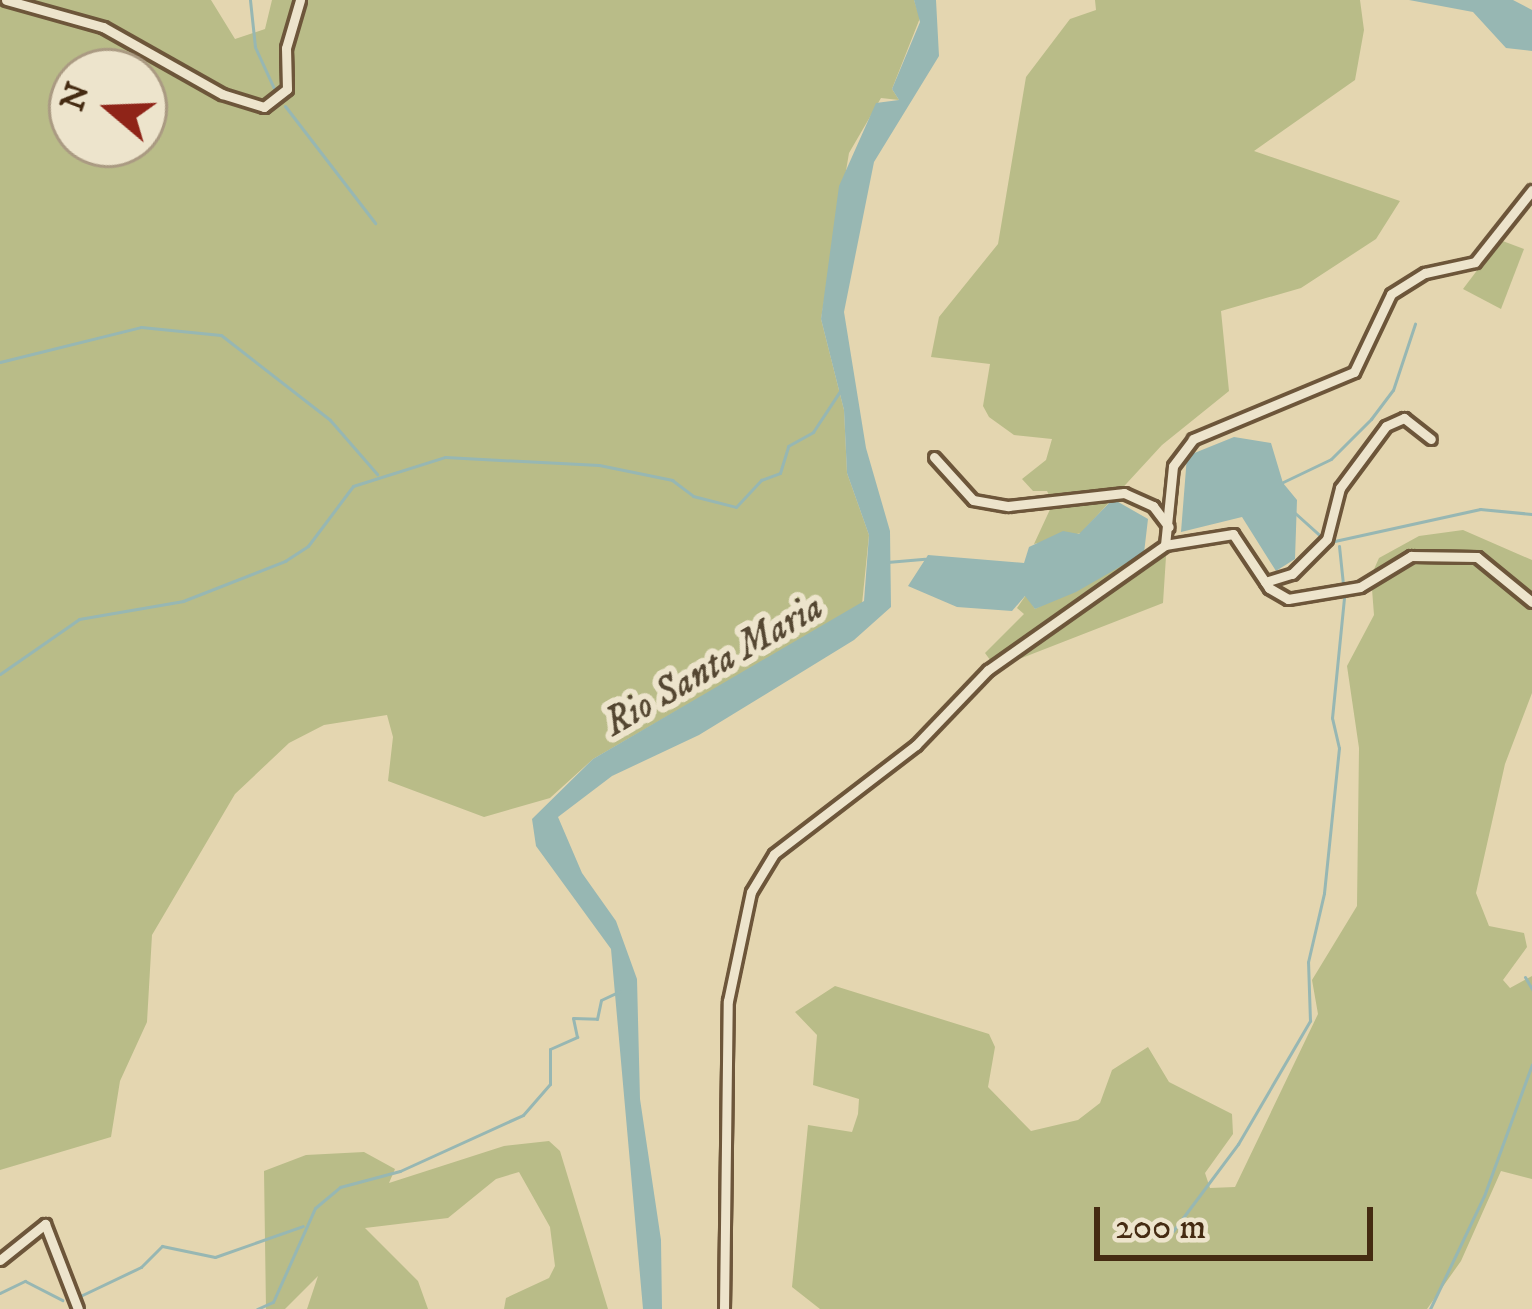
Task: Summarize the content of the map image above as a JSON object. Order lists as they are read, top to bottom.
{
  "water": ["Rio Santa Maria"],
  "scale_bar": "200 m",
  "north": "left"
}
